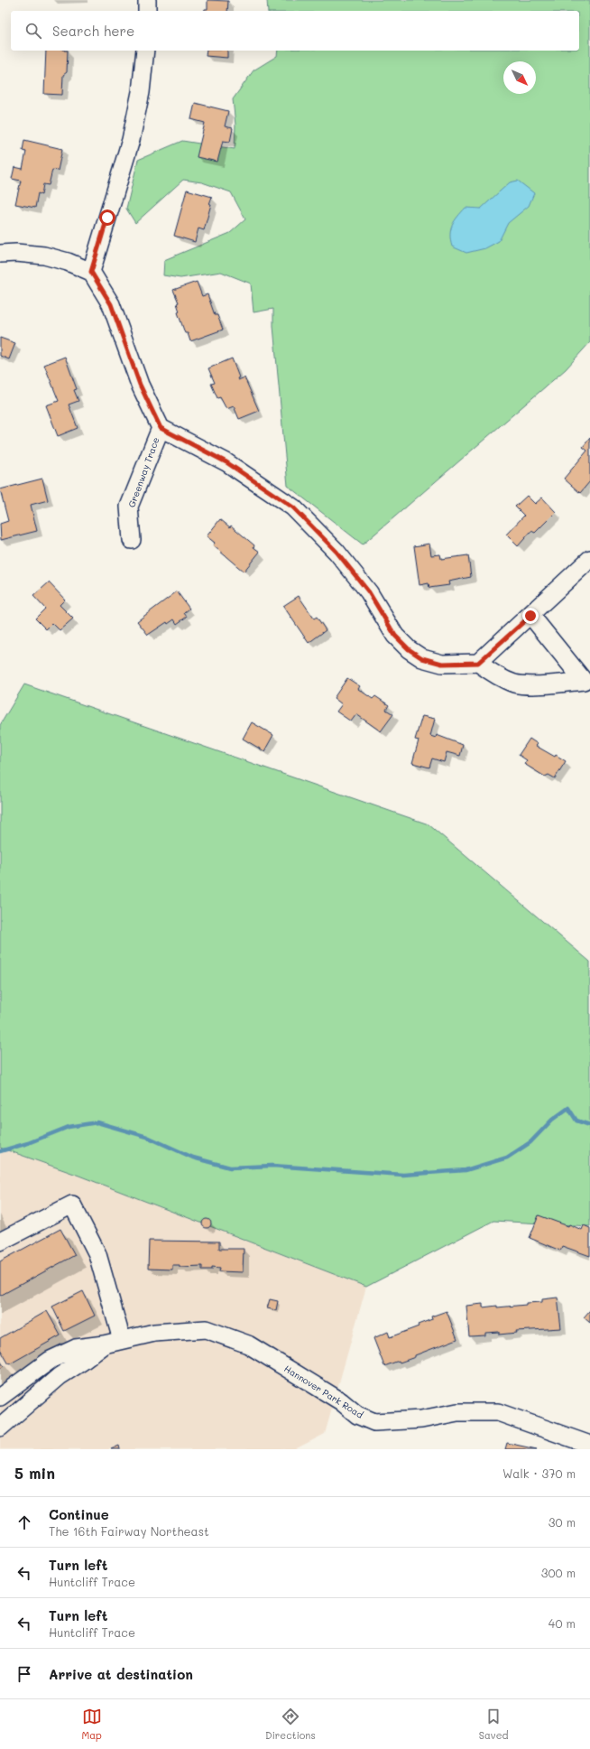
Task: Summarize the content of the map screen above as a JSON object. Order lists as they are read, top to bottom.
{
  "streets": {
    "street": ["Greenway Trace", "Hannover Park Road"]
  },
  "north": "bottom right",
  "page": {
    "search": "Search here",
    "heading": ["5 min", "Walk · 370 m"],
    "list": [
      ["Continue", "The 16th Fairway Northeast", "30 m"],
      ["Turn left", "Huntcliff Trace", "300 m"],
      ["Turn left", "Huntcliff Trace", "40 m"],
      "Arrive at destination"
    ],
    "nav": ["Map", "Directions", "Saved"]
  }
}
